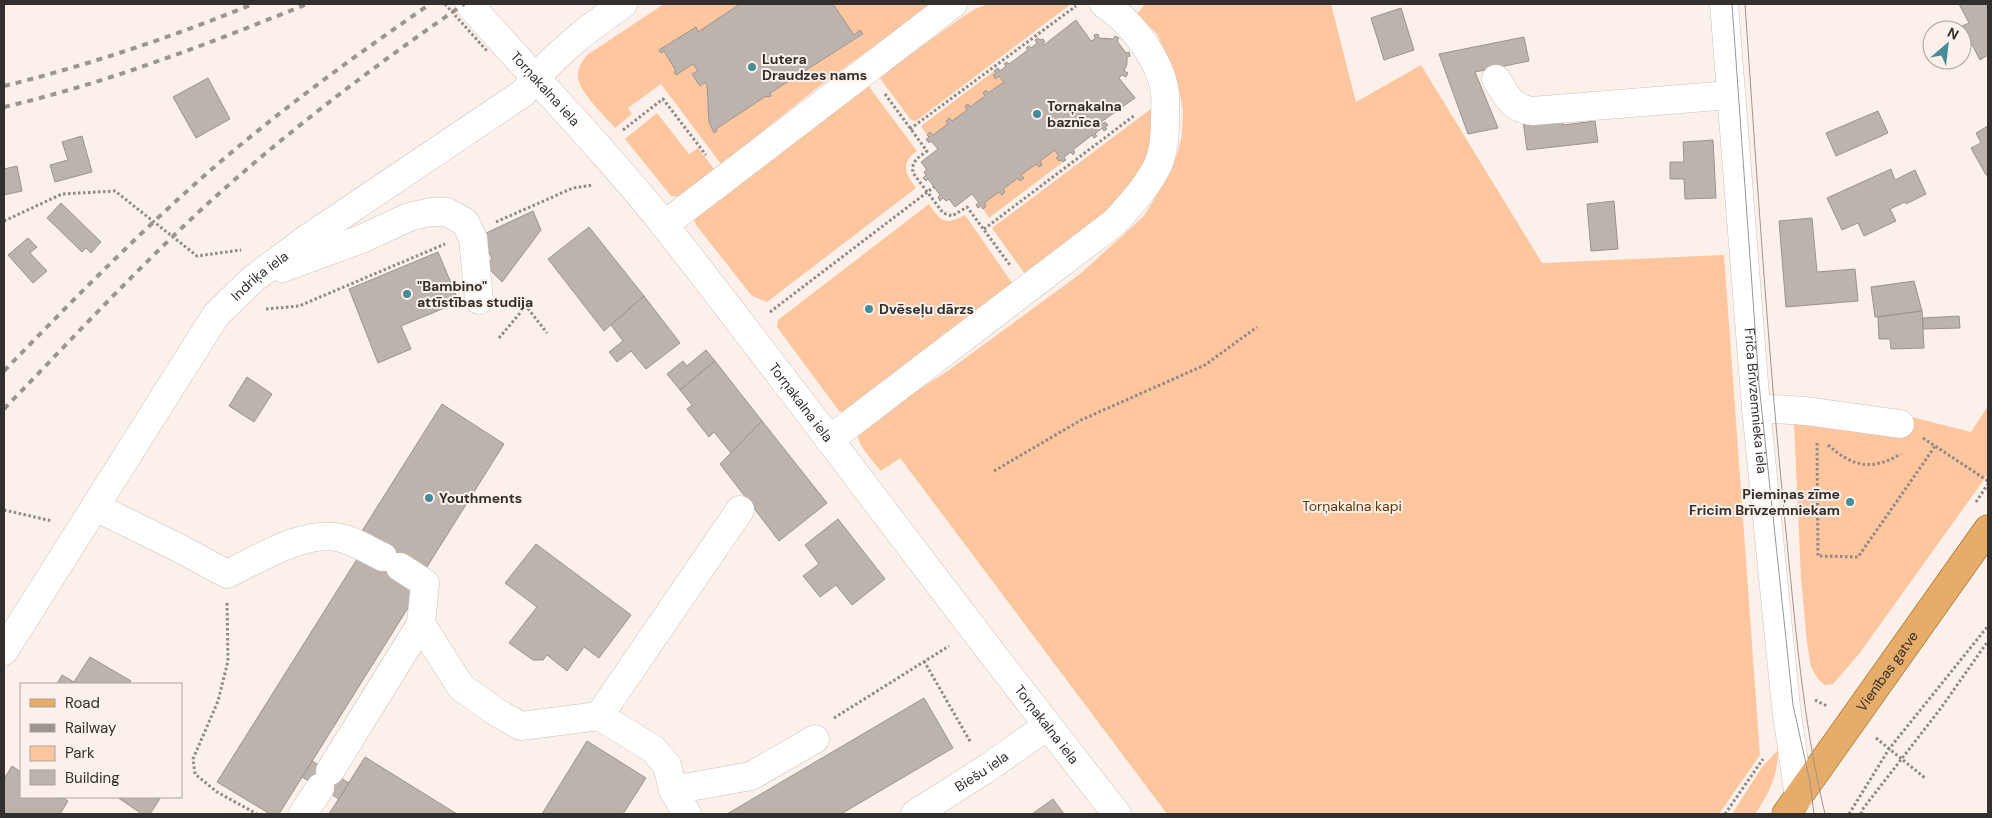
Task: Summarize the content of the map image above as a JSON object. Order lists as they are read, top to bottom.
{
  "streets": {
    "main road": ["Vienības gatve"],
    "street": [
      "Torņakalna iela",
      "Indriķa iela",
      "Friča Brīvzemnieka iela",
      "Biešu iela"
    ]
  },
  "crossings": [
    ["Torņakalna iela", "Indriķa iela"],
    ["Torņakalna iela", "Biešu iela"],
    ["Friča Brīvzemnieka iela", "Vienības gatve"]
  ],
  "parks": ["Torņakalna kapi"],
  "places": [
    "Lutera Draudzes nams",
    "Torņakalna baznīca",
    "\"Bambino\" attīstības studija",
    "Dvēseļu dārzs",
    "Youthments",
    "Piemiņas zīme Fricim Brīvzemniekam"
  ],
  "legend": [
    "Road",
    "Railway",
    "Park",
    "Building"
  ],
  "north": "top right"
}
